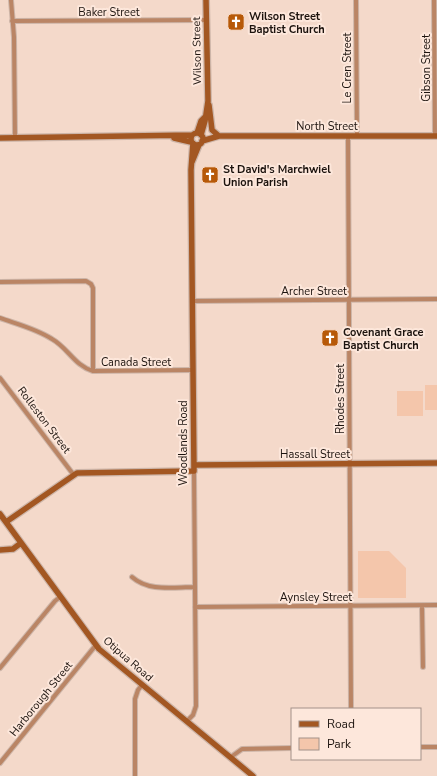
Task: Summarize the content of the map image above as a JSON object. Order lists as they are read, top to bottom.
{
  "streets": {
    "street": [
      "Baker Street",
      "Wilson Street",
      "Le Cren Street",
      "Gibson Street",
      "North Street",
      "Archer Street",
      "Canada Street",
      "Rhodes Street",
      "Rolleston Street",
      "Woodlands Road",
      "Hassall Street",
      "Aynsley Street",
      "Otipua Road",
      "Harborough Street"
    ]
  },
  "crossings": [
    ["Baker Street", "Wilson Street"],
    ["Wilson Street", "North Street"],
    ["Wilson Street", "Woodlands Road"],
    ["Le Cren Street", "North Street"],
    ["Gibson Street", "North Street"],
    ["North Street", "Rhodes Street"],
    ["North Street", "Woodlands Road"],
    ["Archer Street", "Rhodes Street"],
    ["Archer Street", "Woodlands Road"],
    ["Canada Street", "Woodlands Road"],
    ["Rhodes Street", "Hassall Street"],
    ["Rhodes Street", "Aynsley Street"],
    ["Rolleston Street", "Hassall Street"],
    ["Woodlands Road", "Hassall Street"],
    ["Woodlands Road", "Aynsley Street"],
    ["Woodlands Road", "Otipua Road"],
    ["Hassall Street", "Otipua Road"],
    ["Otipua Road", "Harborough Street"]
  ],
  "places": {
    "church": ["Wilson Street Baptist Church", "St David's Marchwiel Union Parish", "Covenant Grace Baptist Church"]
  },
  "legend": ["Road", "Park"]
}
